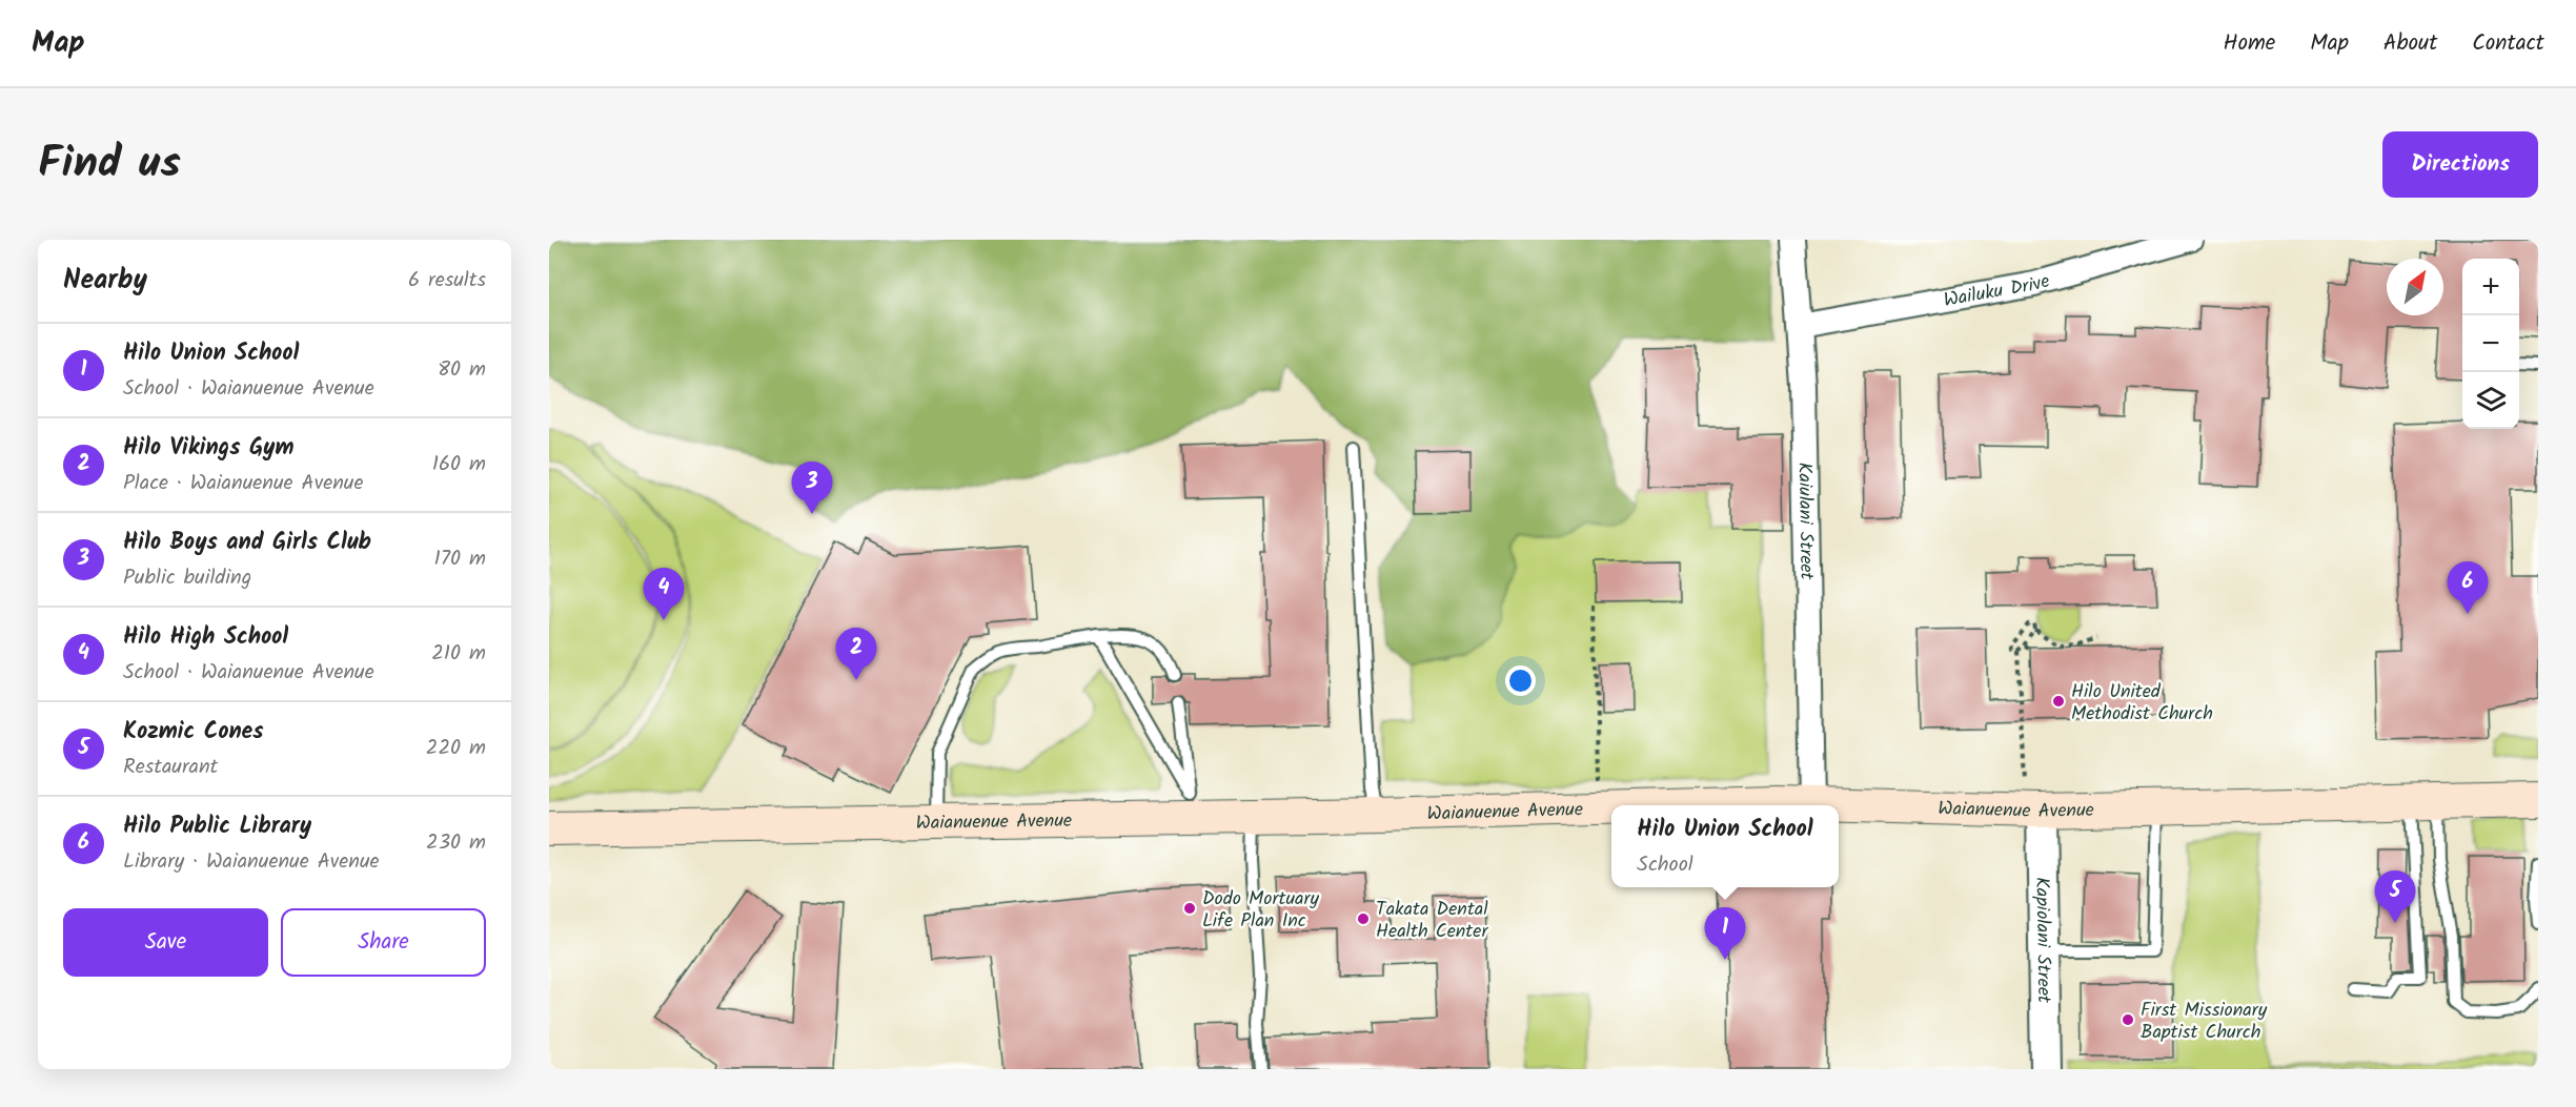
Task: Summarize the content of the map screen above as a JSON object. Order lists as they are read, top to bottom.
{
  "streets": {
    "main road": ["Waianuenue Avenue"],
    "street": ["Wailuku Drive", "Kaiulani Street", "Kapiolani Street"]
  },
  "crossings": [
    ["Wailuku Drive", "Kaiulani Street"],
    ["Kaiulani Street", "Waianuenue Avenue"],
    ["Waianuenue Avenue", "Kapiolani Street"]
  ],
  "places": [
    "Hilo United Methodist Church",
    "Dodo Mortuary Life Plan Inc",
    "Takata Dental Health Center",
    "First Missionary Baptist Church"
  ],
  "north": "top right",
  "page": {
    "header": "Map",
    "nav": [
      "Home",
      "Map",
      "About",
      "Contact"
    ],
    "title": "Find us",
    "buttons": [
      "Directions",
      ["Save", "Share"]
    ],
    "heading": ["Nearby", "6 results"],
    "map_buttons": ["+", "−"],
    "list": [
      {
        "mark": "1",
        "name": "Hilo Union School",
        "note": "School · Waianuenue Avenue",
        "value": "80 m"
      },
      {
        "mark": "2",
        "name": "Hilo Vikings Gym",
        "note": "Place · Waianuenue Avenue",
        "value": "160 m"
      },
      {
        "mark": "3",
        "name": "Hilo Boys and Girls Club",
        "note": "Public building",
        "value": "170 m"
      },
      {
        "mark": "4",
        "name": "Hilo High School",
        "note": "School · Waianuenue Avenue",
        "value": "210 m"
      },
      {
        "mark": "5",
        "name": "Kozmic Cones",
        "note": "Restaurant",
        "value": "220 m"
      },
      {
        "mark": "6",
        "name": "Hilo Public Library",
        "note": "Library · Waianuenue Avenue",
        "value": "230 m"
      }
    ],
    "pins": [
      "3",
      "6",
      "4",
      "2",
      "5",
      "1"
    ],
    "popup": ["Hilo Union School", "School"]
  }
}
